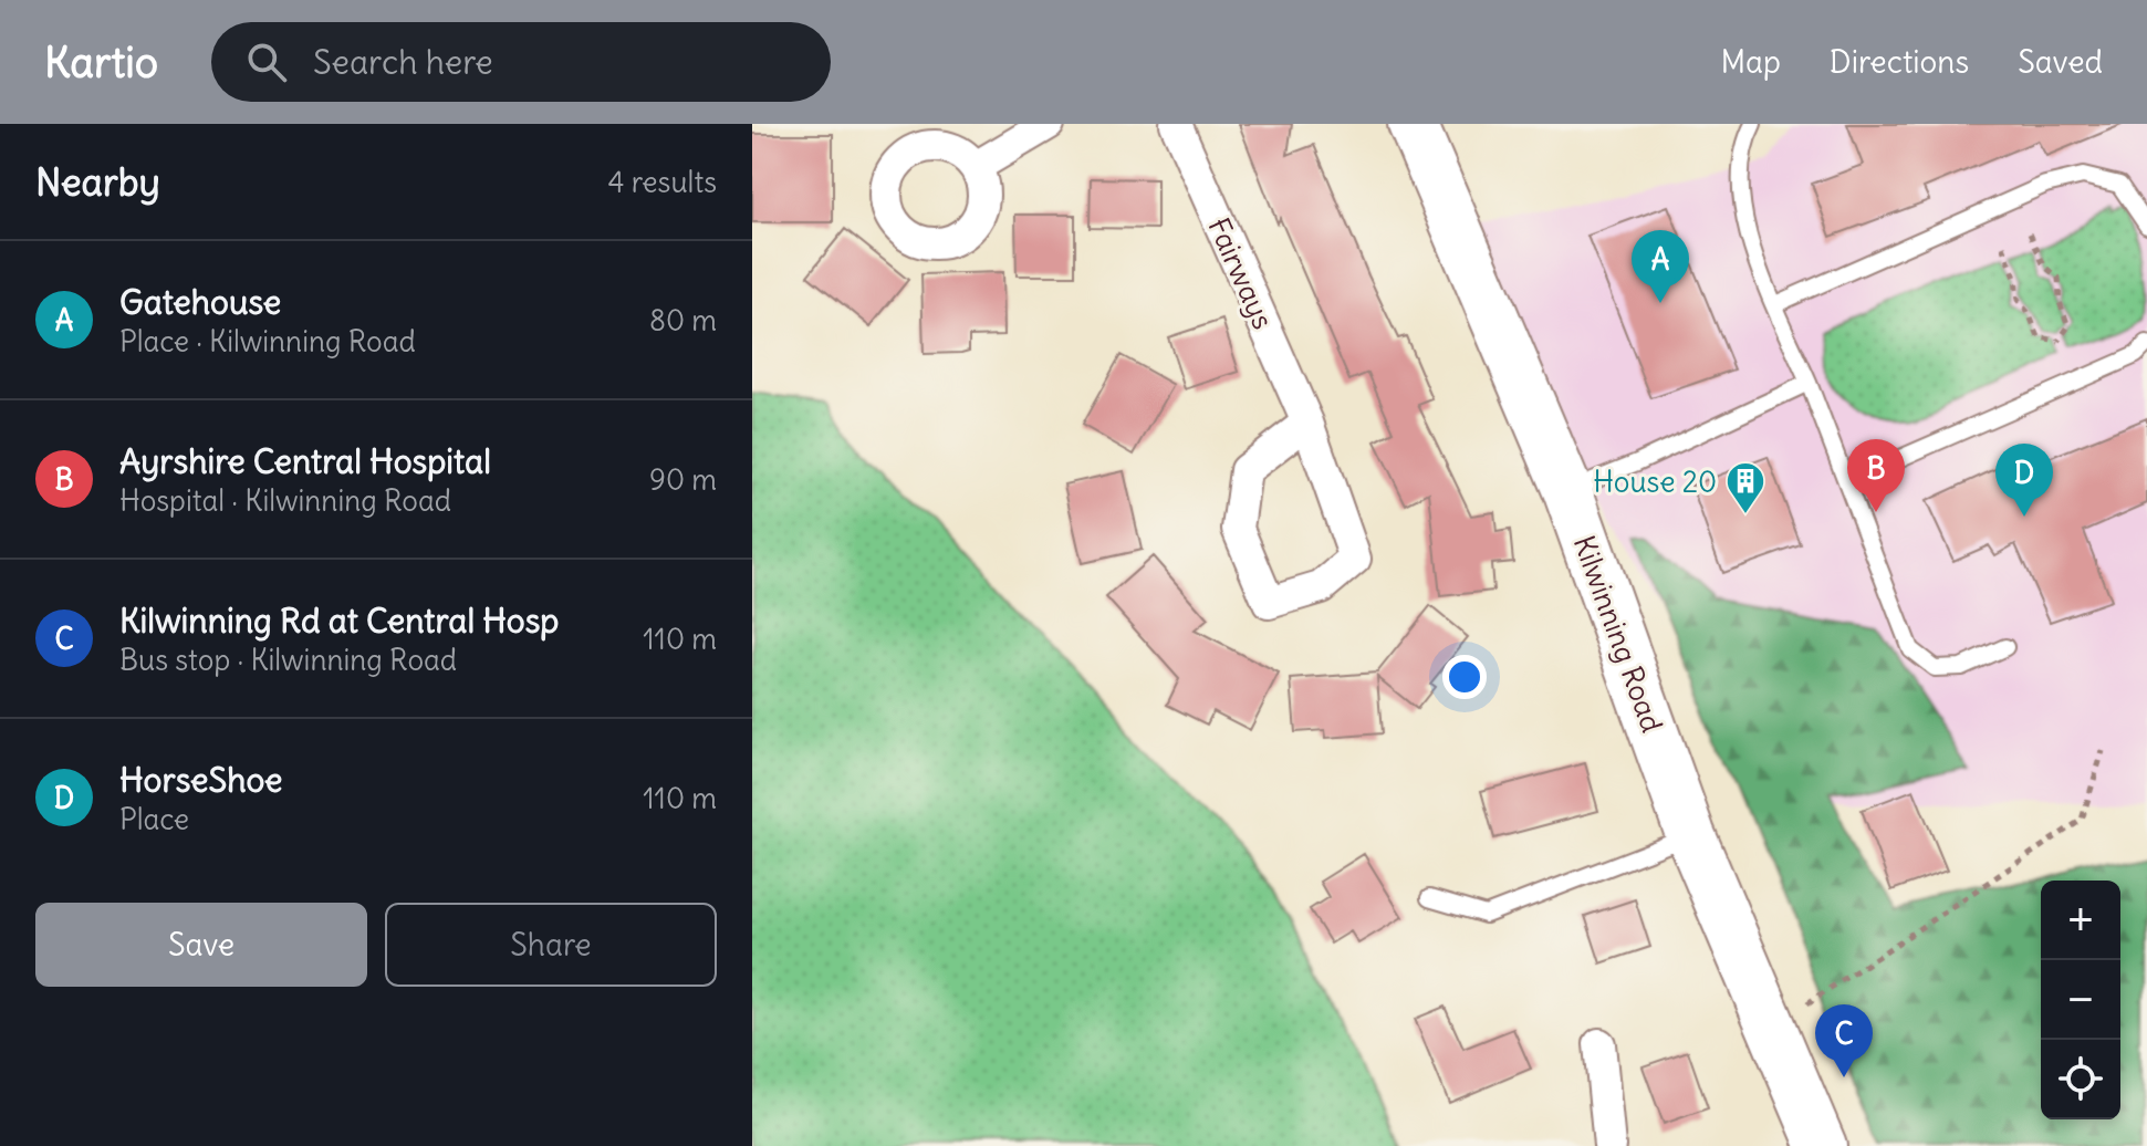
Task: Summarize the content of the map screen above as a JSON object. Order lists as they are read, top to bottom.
{
  "streets": {
    "main road": ["Kilwinning Road"],
    "street": ["Fairways"]
  },
  "places": {
    "building": ["House 20"]
  },
  "page": {
    "header": "Kartio",
    "search": "Search here",
    "nav": ["Map", "Directions", "Saved"],
    "heading": ["Nearby", "4 results"],
    "pins": [
      "A",
      "B",
      "D",
      "C"
    ],
    "list": [
      {
        "mark": "A",
        "name": "Gatehouse",
        "note": "Place · Kilwinning Road",
        "value": "80 m"
      },
      {
        "mark": "B",
        "name": "Ayrshire Central Hospital",
        "note": "Hospital · Kilwinning Road",
        "value": "90 m"
      },
      {
        "mark": "C",
        "name": "Kilwinning Rd at Central Hosp",
        "note": "Bus stop · Kilwinning Road",
        "value": "110 m"
      },
      {
        "mark": "D",
        "name": "HorseShoe",
        "note": "Place",
        "value": "110 m"
      }
    ],
    "buttons": ["Save", "Share"],
    "map_buttons": ["+", "−"]
  }
}
